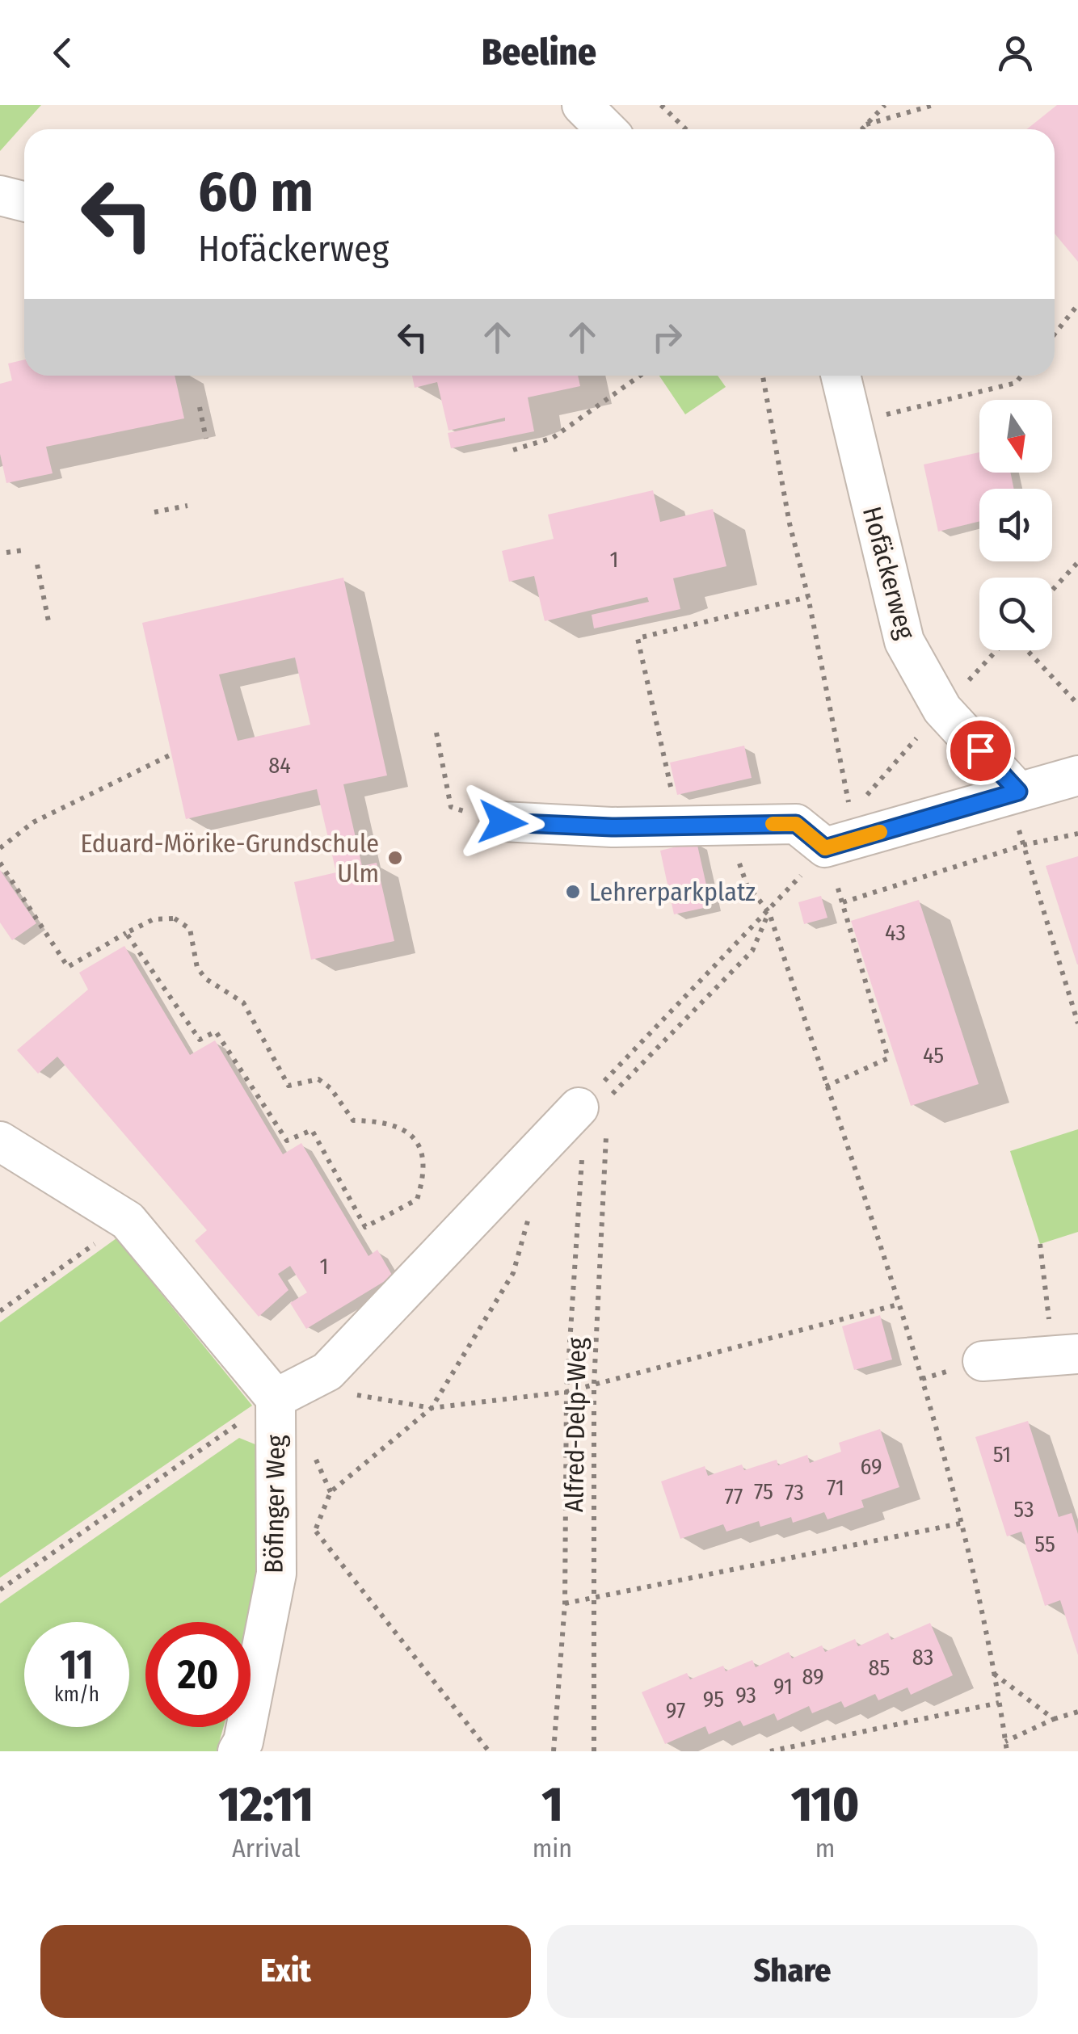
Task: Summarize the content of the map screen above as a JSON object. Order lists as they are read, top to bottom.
{
  "streets": {
    "street": ["Hofäckerweg", "Böfinger Weg"],
    "path": ["Alfred-Delp-Weg"]
  },
  "places": ["Eduard-Mörike-Grundschule Ulm", "Lehrerparkplatz"],
  "house_numbers": [
    "1",
    "84",
    "43",
    "45",
    "1",
    "51",
    "69",
    "71",
    "75",
    "73",
    "77",
    "53",
    "55",
    "83",
    "85",
    "89",
    "91",
    "93",
    "95",
    "97"
  ],
  "north": "bottom",
  "page": {
    "header": "Beeline",
    "turn": ["60 m", "Hofäckerweg"],
    "speed": "11 km/h",
    "limit": "20",
    "eta": [
      "12:11",
      "Arrival",
      "1",
      "min",
      "110",
      "m"
    ],
    "buttons": ["Exit", "Share"]
  }
}
